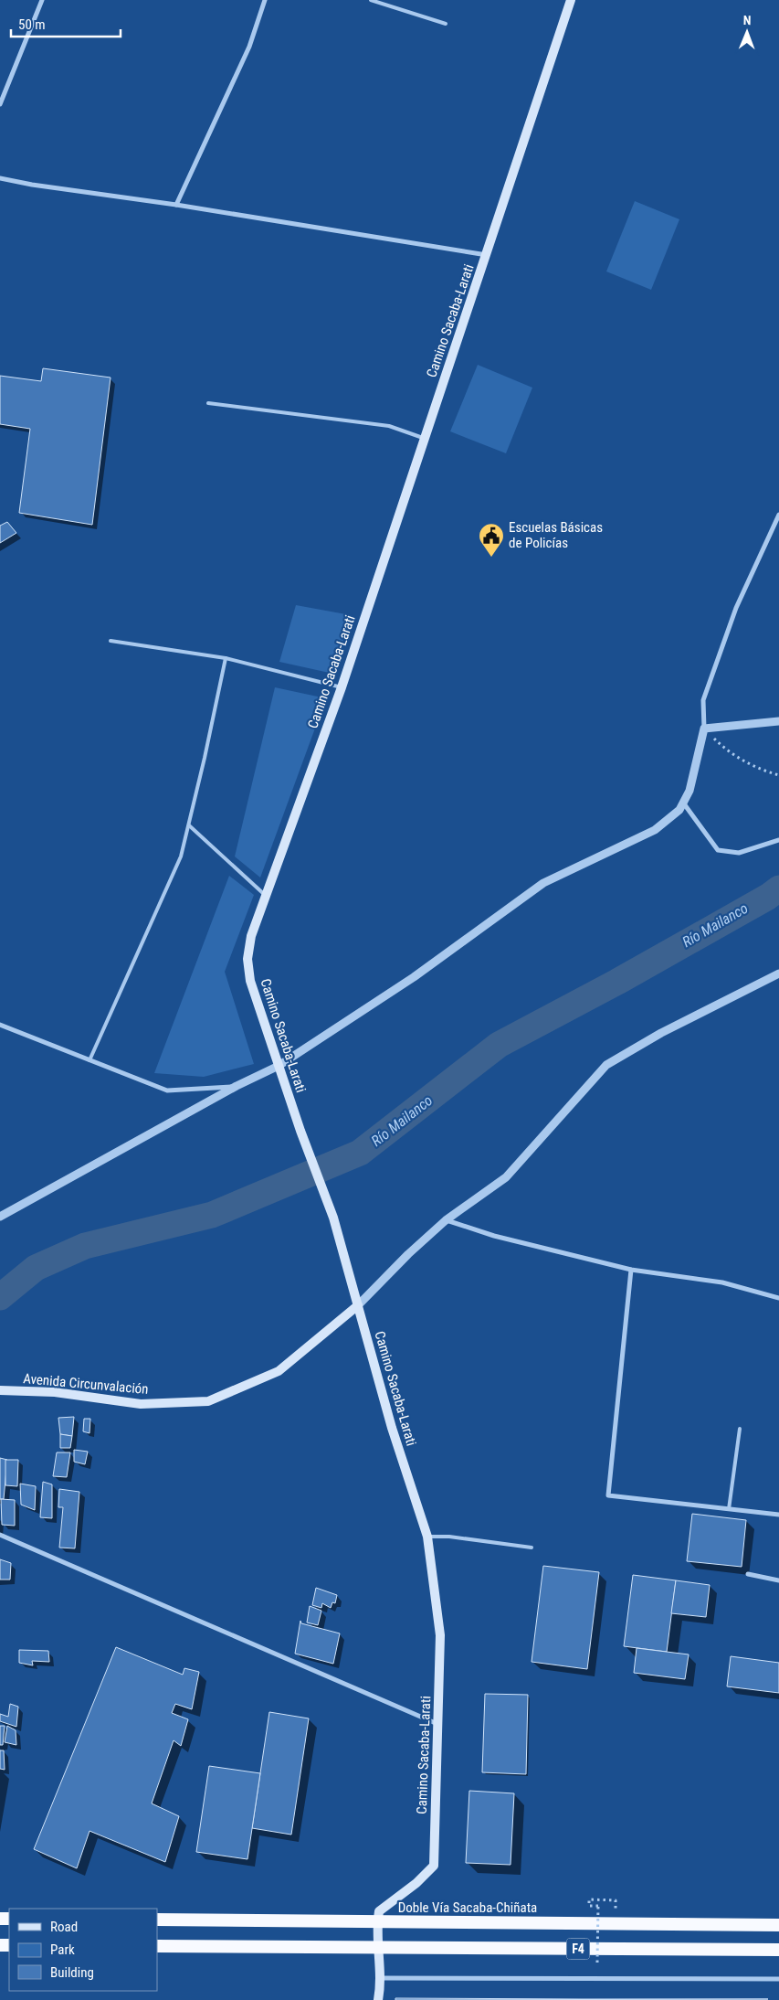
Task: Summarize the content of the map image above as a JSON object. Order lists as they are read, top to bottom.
{
  "streets": {
    "highway": ["Doble Vía Sacaba-Chiñata", "F4"],
    "main road": ["Camino Sacaba-Larati", "Avenida Circunvalación"]
  },
  "crossings": [
    ["Camino Sacaba-Larati", "Avenida Circunvalación"],
    ["Camino Sacaba-Larati", "Doble Vía Sacaba-Chiñata"]
  ],
  "water": ["Río Mailanco"],
  "places": {
    "public building": ["Escuelas Básicas de Policías"]
  },
  "legend": ["Road", "Park", "Building"],
  "scale_bar": "50 m",
  "north": "top"
}
